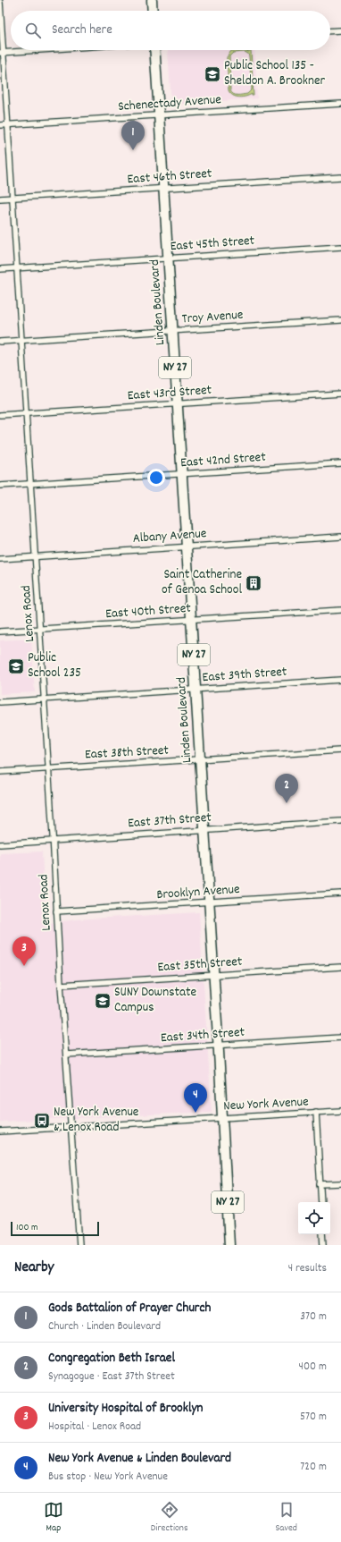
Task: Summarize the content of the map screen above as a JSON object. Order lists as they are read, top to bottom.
{
  "streets": {
    "highway": ["Linden Boulevard", "NY 27"],
    "street": [
      "Schenectady Avenue",
      "East 46th Street",
      "East 45th Street",
      "Troy Avenue",
      "East 43rd Street",
      "East 42nd Street",
      "Albany Avenue",
      "East 40th Street",
      "Lenox Road",
      "East 39th Street",
      "East 38th Street",
      "East 37th Street",
      "Brooklyn Avenue",
      "East 35th Street",
      "East 34th Street",
      "New York Avenue"
    ]
  },
  "crossings": [
    ["Schenectady Avenue", "Linden Boulevard"],
    ["Schenectady Avenue", "Lenox Road"],
    ["East 46th Street", "Linden Boulevard"],
    ["East 46th Street", "Lenox Road"],
    ["East 45th Street", "Linden Boulevard"],
    ["East 45th Street", "Lenox Road"],
    ["Linden Boulevard", "Troy Avenue"],
    ["Linden Boulevard", "East 43rd Street"],
    ["Linden Boulevard", "East 42nd Street"],
    ["Linden Boulevard", "Albany Avenue"],
    ["Linden Boulevard", "East 40th Street"],
    ["Linden Boulevard", "East 39th Street"],
    ["Linden Boulevard", "East 38th Street"],
    ["Linden Boulevard", "East 37th Street"],
    ["Linden Boulevard", "Brooklyn Avenue"],
    ["Linden Boulevard", "East 35th Street"],
    ["Linden Boulevard", "East 34th Street"],
    ["Linden Boulevard", "New York Avenue"],
    ["Troy Avenue", "Lenox Road"],
    ["East 43rd Street", "Lenox Road"],
    ["East 42nd Street", "Lenox Road"],
    ["Albany Avenue", "Lenox Road"],
    ["East 40th Street", "Lenox Road"],
    ["Lenox Road", "East 39th Street"],
    ["Lenox Road", "East 38th Street"],
    ["Lenox Road", "East 37th Street"],
    ["Lenox Road", "Brooklyn Avenue"],
    ["Lenox Road", "East 35th Street"],
    ["Lenox Road", "East 34th Street"],
    ["Lenox Road", "New York Avenue"]
  ],
  "places": {
    "school or university": ["Public School 135 - Sheldon A. Brookner", "Public School 235", "SUNY Downstate Campus"],
    "building": ["Saint Catherine of Genoa School"],
    "bus stop": ["New York Avenue & Lenox Road"]
  },
  "scale_bar": "100 m",
  "page": {
    "search": "Search here",
    "pins": [
      "1",
      "2",
      "3",
      "4"
    ],
    "scale": "100 m",
    "heading": ["Nearby", "4 results"],
    "list": [
      {
        "mark": "1",
        "name": "Gods Battalion of Prayer Church",
        "note": "Church · Linden Boulevard",
        "value": "370 m"
      },
      {
        "mark": "2",
        "name": "Congregation Beth Israel",
        "note": "Synagogue · East 37th Street",
        "value": "400 m"
      },
      {
        "mark": "3",
        "name": "University Hospital of Brooklyn",
        "note": "Hospital · Lenox Road",
        "value": "570 m"
      },
      {
        "mark": "4",
        "name": "New York Avenue & Linden Boulevard",
        "note": "Bus stop · New York Avenue",
        "value": "720 m"
      }
    ],
    "nav": ["Map", "Directions", "Saved"]
  }
}
